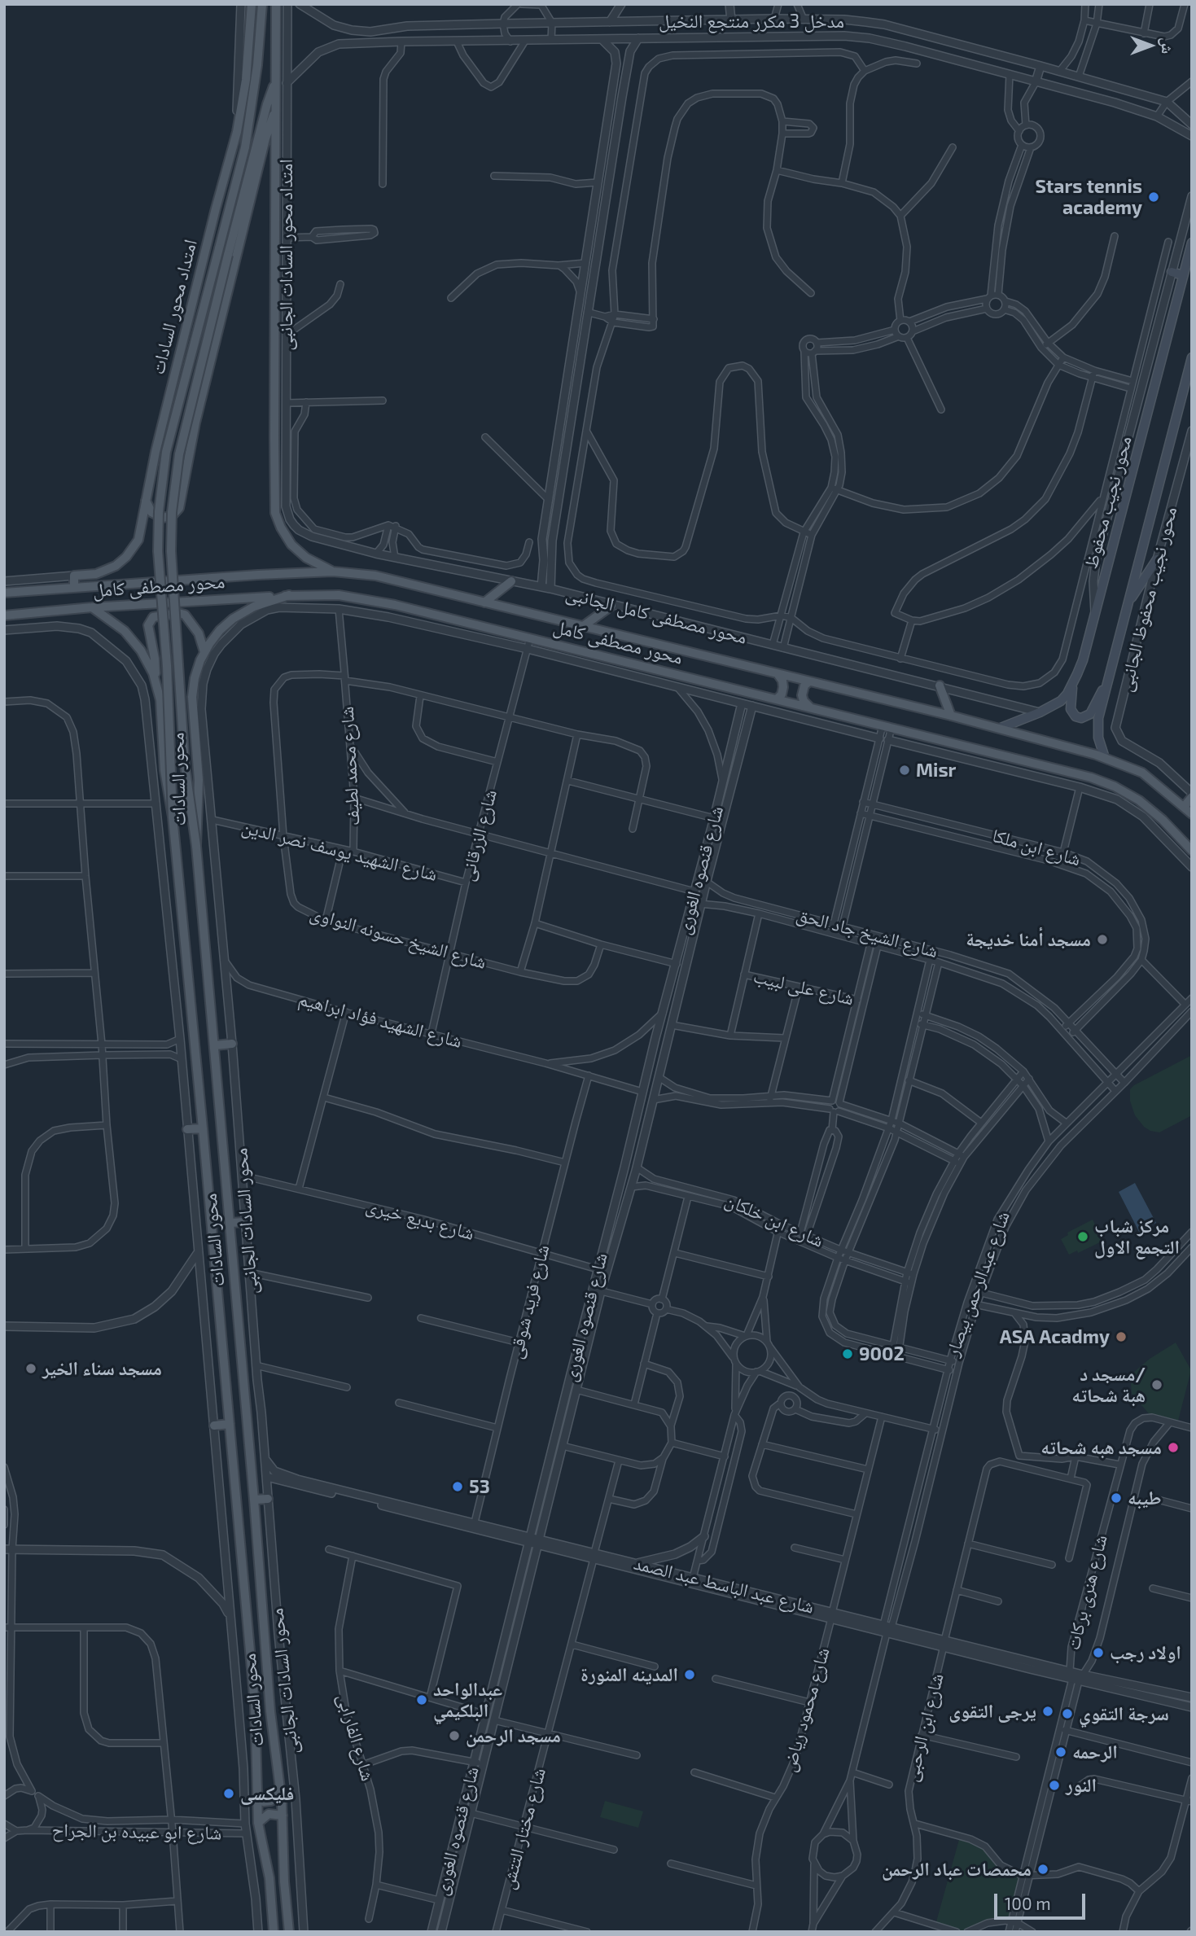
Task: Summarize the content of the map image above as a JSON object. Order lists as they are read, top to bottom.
{
  "streets": {
    "main road": [
      "امتداد محور السادات",
      "محور نجيب محفوظ",
      "محور مصطفى كامل",
      "محور السادات"
    ],
    "street": [
      "مدخل 3 مكرر منتجع النخيل",
      "امتداد محور السادات الجانبى",
      "محور نجيب محفوظ الجانبى",
      "محور مصطفى كامل الجانبى",
      "شارع محمد لطيف",
      "شارع الزرقانى",
      "شارع ابن ملكا",
      "شارع الشهيد يوسف نصر الدين",
      "شارع قنصوه الغورى",
      "شارع الشيخ جاد الحق",
      "شارع الشيخ حسونه النواوى",
      "شارع على لبيب",
      "شارع الشهيد فؤاد ابراهيم",
      "شارع بديع خيرى",
      "شارع ابن خلكان",
      "محور السادات الجانبى",
      "شارع عبدالرحمن بيصار",
      "شارع فريد شوقى",
      "شارع عبد الباسط عبد الصمد",
      "شارع هنرى بركات",
      "شارع محمود رياض",
      "شارع ابن الرحبى",
      "شارع الفارابى",
      "شارع مختار التتش",
      "شارع ابو عبيده بن الجراح"
    ]
  },
  "crossings": [
    ["امتداد محور السادات الجانبى", "محور مصطفى كامل الجانبى"],
    ["امتداد محور السادات", "محور السادات"],
    ["محور نجيب محفوظ", "محور مصطفى كامل"],
    ["محور نجيب محفوظ", "محور مصطفى كامل الجانبى"],
    ["محور مصطفى كامل", "محور السادات"],
    ["محور مصطفى كامل", "شارع الزرقانى"],
    ["شارع محمد لطيف", "شارع الشهيد يوسف نصر الدين"],
    ["شارع محمد لطيف", "شارع الشيخ حسونه النواوى"],
    ["شارع محمد لطيف", "محور السادات الجانبى"],
    ["شارع الزرقانى", "شارع الشهيد يوسف نصر الدين"],
    ["شارع الزرقانى", "شارع الشيخ حسونه النواوى"],
    ["شارع الزرقانى", "شارع الشهيد فؤاد ابراهيم"],
    ["شارع ابن ملكا", "شارع الشيخ جاد الحق"],
    ["شارع الشهيد يوسف نصر الدين", "شارع الشيخ حسونه النواوى"],
    ["شارع الشهيد يوسف نصر الدين", "محور السادات الجانبى"],
    ["شارع قنصوه الغورى", "شارع الشيخ جاد الحق"],
    ["شارع قنصوه الغورى", "شارع الشهيد فؤاد ابراهيم"],
    ["شارع قنصوه الغورى", "شارع بديع خيرى"],
    ["شارع قنصوه الغورى", "شارع ابن خلكان"],
    ["شارع قنصوه الغورى", "شارع عبد الباسط عبد الصمد"],
    ["شارع الشيخ جاد الحق", "شارع عبدالرحمن بيصار"],
    ["شارع الشهيد فؤاد ابراهيم", "محور السادات الجانبى"],
    ["شارع الشهيد فؤاد ابراهيم", "شارع فريد شوقى"],
    ["شارع بديع خيرى", "محور السادات الجانبى"],
    ["شارع بديع خيرى", "شارع فريد شوقى"],
    ["محور السادات الجانبى", "شارع عبد الباسط عبد الصمد"],
    ["شارع عبدالرحمن بيصار", "شارع عبد الباسط عبد الصمد"],
    ["شارع فريد شوقى", "شارع عبد الباسط عبد الصمد"],
    ["شارع عبد الباسط عبد الصمد", "شارع هنرى بركات"],
    ["شارع عبد الباسط عبد الصمد", "شارع محمود رياض"],
    ["شارع عبد الباسط عبد الصمد", "شارع ابن الرحبى"],
    ["شارع عبد الباسط عبد الصمد", "شارع مختار التتش"]
  ],
  "places": [
    "Stars tennis academy",
    "Misr",
    "مسجد أمنا خديجة",
    "مركز شباب التجمع الاول",
    "ASA Acadmy",
    "9002",
    "مسجد سناء الخير",
    "مسجد د/ هبة شحاته",
    "مسجد هبه شحاته",
    "53",
    "طيبه",
    "اولاد رجب",
    "المدينه المنورة",
    "عبدالواحد البلكيمي",
    "يرجى التقوى",
    "سرجة التقوي",
    "مسجد الرحمن",
    "الرحمه",
    "النور",
    "فليكسى",
    "محمصات عباد الرحمن"
  ],
  "scale_bar": "100 m",
  "north": "right"
}
